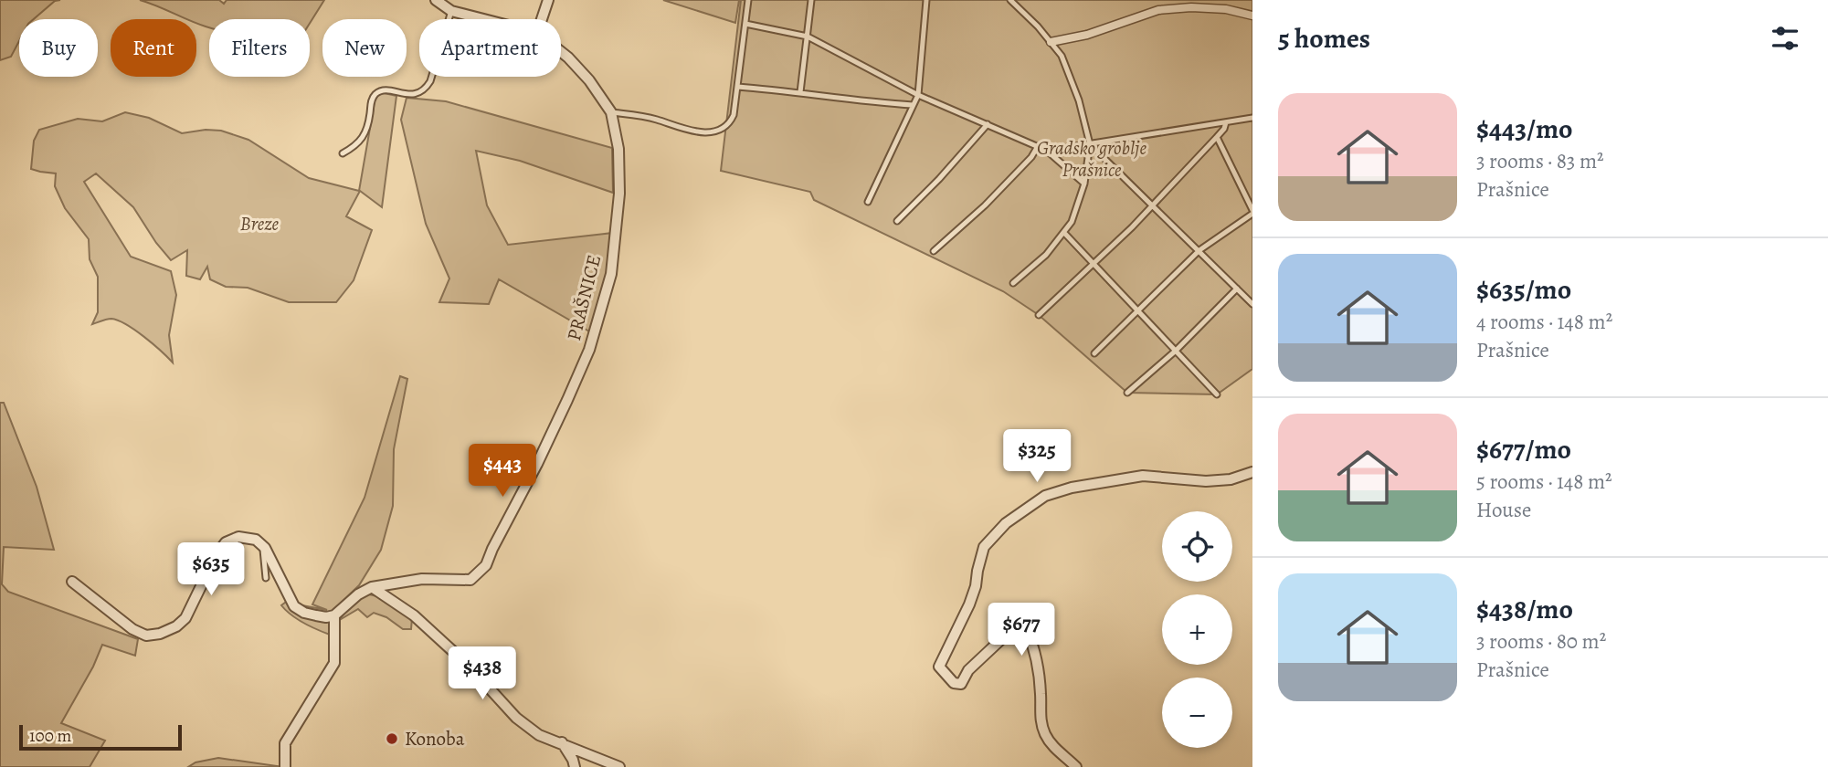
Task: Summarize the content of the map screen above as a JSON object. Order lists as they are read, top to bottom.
{
  "streets": {
    "street": ["PRAŠNICE"]
  },
  "parks": ["Gradsko groblje Prašnice", "Breze"],
  "places": ["Konoba"],
  "scale_bar": "100 m",
  "page": {
    "heading": "5 homes",
    "chip": [
      "Buy",
      "Rent",
      "Filters",
      "New",
      "Apartment"
    ],
    "list": [
      {
        "name": "$443/mo",
        "note": "3 rooms · 83 m² · Prašnice"
      },
      {
        "name": "$635/mo",
        "note": "4 rooms · 148 m² · Prašnice"
      },
      {
        "name": "$677/mo",
        "note": "5 rooms · 148 m² · House"
      },
      {
        "name": "$438/mo",
        "note": "3 rooms · 80 m² · Prašnice"
      }
    ],
    "price": [
      "$325",
      "$443",
      "$635",
      "$677",
      "$438"
    ],
    "map_buttons": ["+", "−"],
    "scale": "100 m"
  }
}
